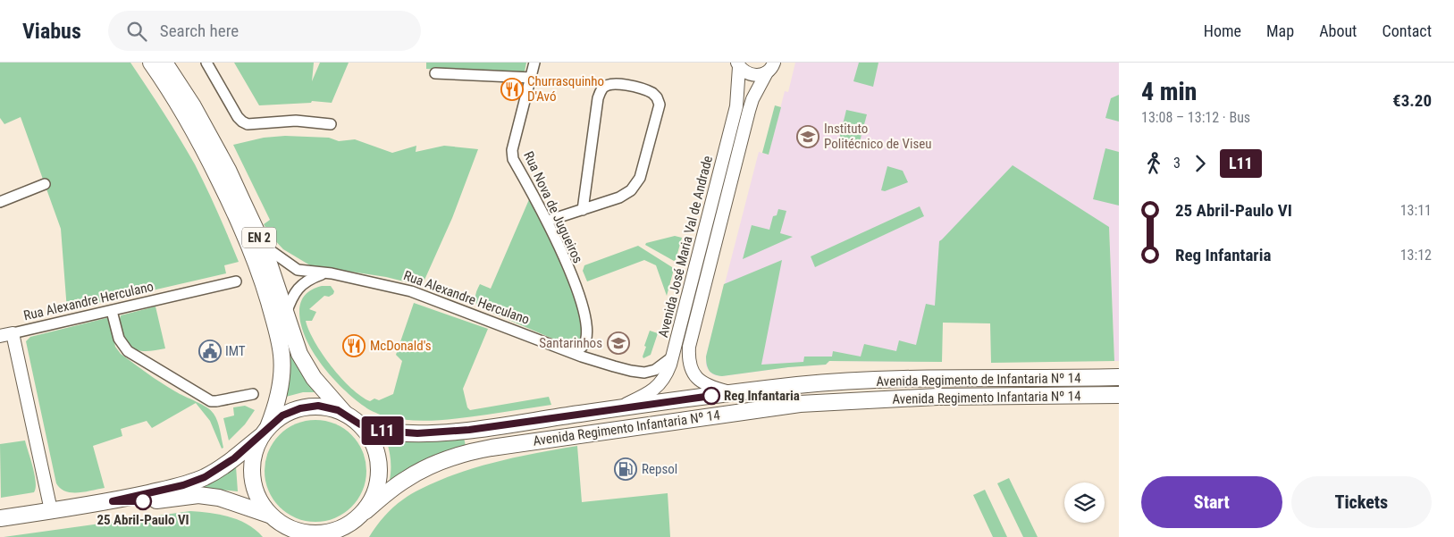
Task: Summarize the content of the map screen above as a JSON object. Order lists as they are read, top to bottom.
{
  "streets": {
    "main road": ["EN 2", "Avenida Regimento de Infantaria Nº 14", "Avenida Regimento Infantaria Nº 14"],
    "street": ["Rua Nova de Jugueiros", "Avenida José Maria Val de Andrade", "Rua Alexandre Herculano"]
  },
  "crossings": [
    ["Rua Nova de Jugueiros", "Rua Alexandre Herculano"],
    ["EN 2", "Rua Alexandre Herculano"],
    ["EN 2", "Avenida Regimento de Infantaria Nº 14"],
    ["EN 2", "Avenida Regimento Infantaria Nº 14"],
    ["Avenida José Maria Val de Andrade", "Rua Alexandre Herculano"],
    ["Avenida José Maria Val de Andrade", "Avenida Regimento de Infantaria Nº 14"],
    ["Avenida Regimento de Infantaria Nº 14", "Avenida Regimento Infantaria Nº 14"]
  ],
  "places": {
    "restaurant": ["Churrasquinho D'Avó", "McDonald's"],
    "school or university": ["Instituto Politécnico de Viseu", "Santarinhos"],
    "public building": ["IMT"],
    "other": ["Reg Infantaria", "25 Abril-Paulo VI"],
    "fuel station": ["Repsol"]
  },
  "lines": ["bus line L11"],
  "page": {
    "header": "Viabus",
    "search": "Search here",
    "nav": [
      "Home",
      "Map",
      "About",
      "Contact"
    ],
    "on_map": "L11",
    "heading": ["4 min", "13:08 – 13:12 · Bus", "€3.20"],
    "legs": ["3", "L11"],
    "list": [
      {
        "name": "25 Abril-Paulo VI",
        "value": "13:11"
      },
      {
        "name": "Reg Infantaria",
        "value": "13:12"
      }
    ],
    "buttons": ["Start", "Tickets"]
  }
}
